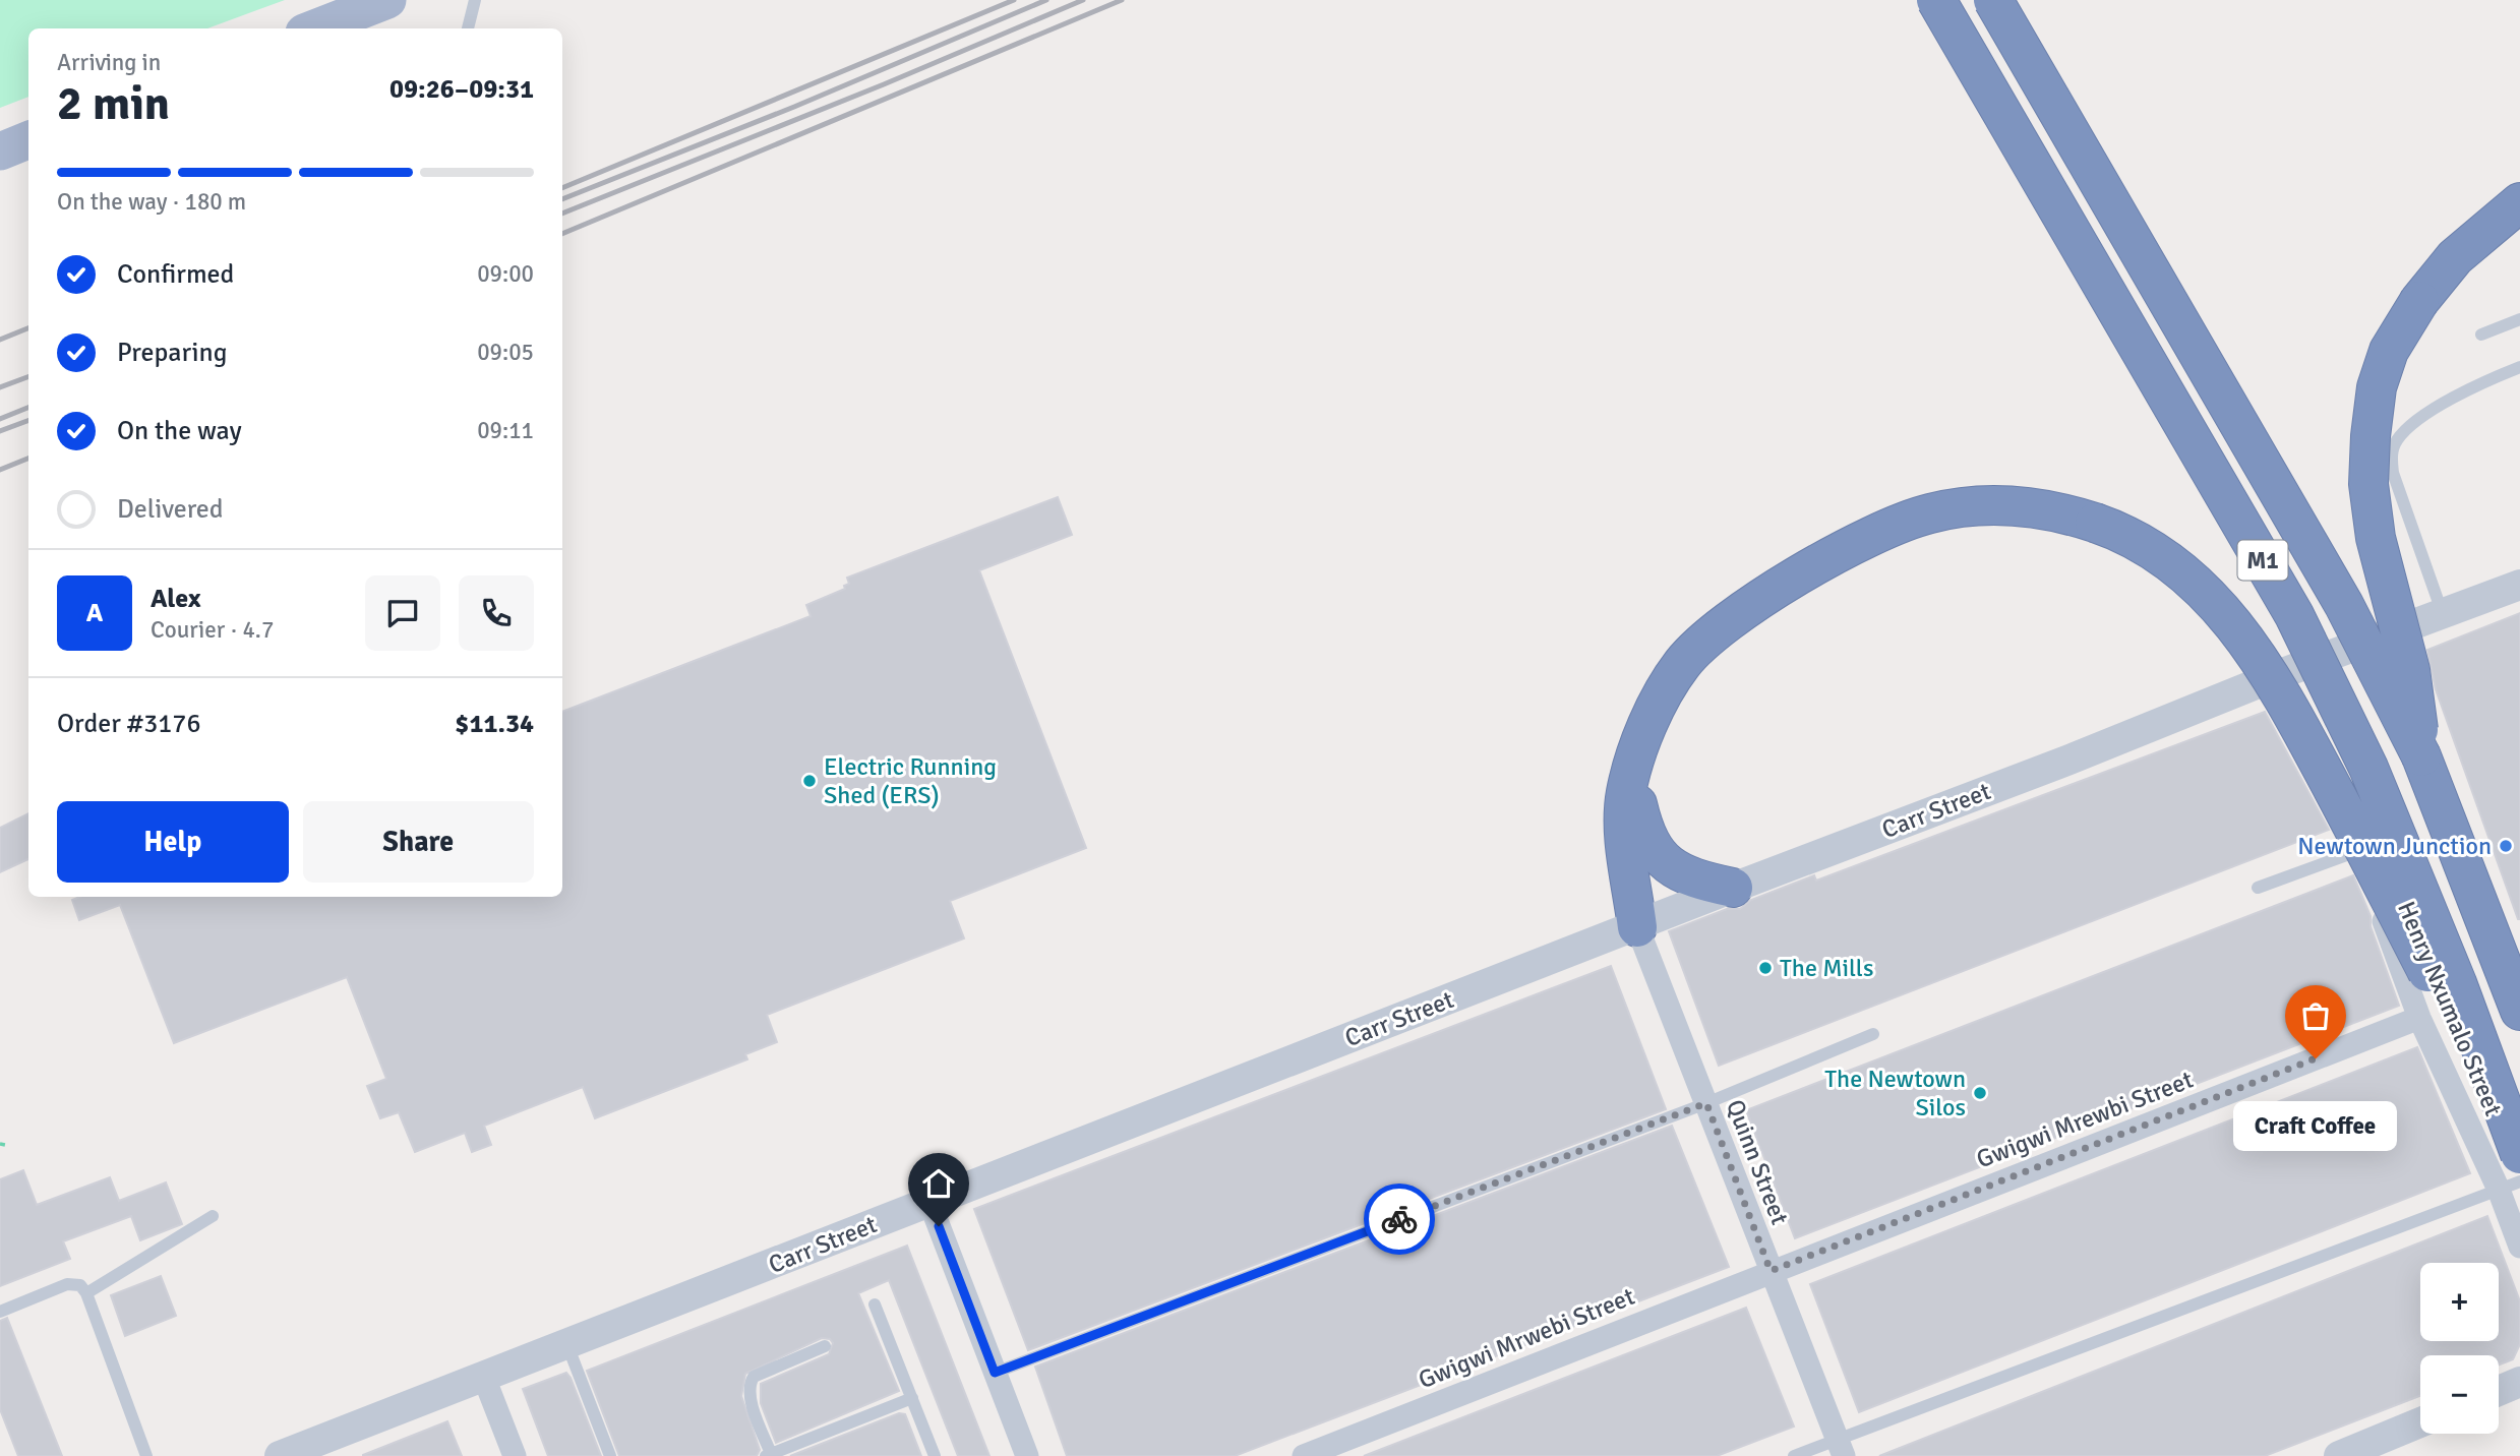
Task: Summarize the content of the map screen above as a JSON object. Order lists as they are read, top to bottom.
{
  "streets": {
    "highway": ["M1"],
    "street": [
      "Carr Street",
      "Henry Nxumalo Street",
      "Gwigwi Mrewbi Street",
      "Quinn Street",
      "Gwigwi Mrwebi Street"
    ]
  },
  "crossings": [
    ["M1", "Henry Nxumalo Street"],
    ["Carr Street", "Henry Nxumalo Street"],
    ["Carr Street", "Quinn Street"],
    ["Henry Nxumalo Street", "Gwigwi Mrewbi Street"],
    ["Gwigwi Mrewbi Street", "Quinn Street"],
    ["Gwigwi Mrewbi Street", "Gwigwi Mrwebi Street"],
    ["Quinn Street", "Gwigwi Mrwebi Street"]
  ],
  "places": [
    "Electric Running Shed (ERS)",
    "Newtown Junction",
    "The Mills",
    "Craft Coffee",
    "The Newtown Silos"
  ],
  "page": {
    "heading": ["2 min", "Arriving in", "09:26–09:31"],
    "panel": [
      "Alex",
      "Courier · 4.7",
      "Order #3176",
      "$11.34"
    ],
    "bar": "On the way · 180 m",
    "list": [
      ["Confirmed", "09:00"],
      ["Preparing", "09:05"],
      ["On the way", "09:11"],
      "Delivered"
    ],
    "round": "A",
    "buttons": ["Help", "Share"],
    "bubble": "Craft Coffee",
    "map_buttons": ["+", "−"]
  }
}
